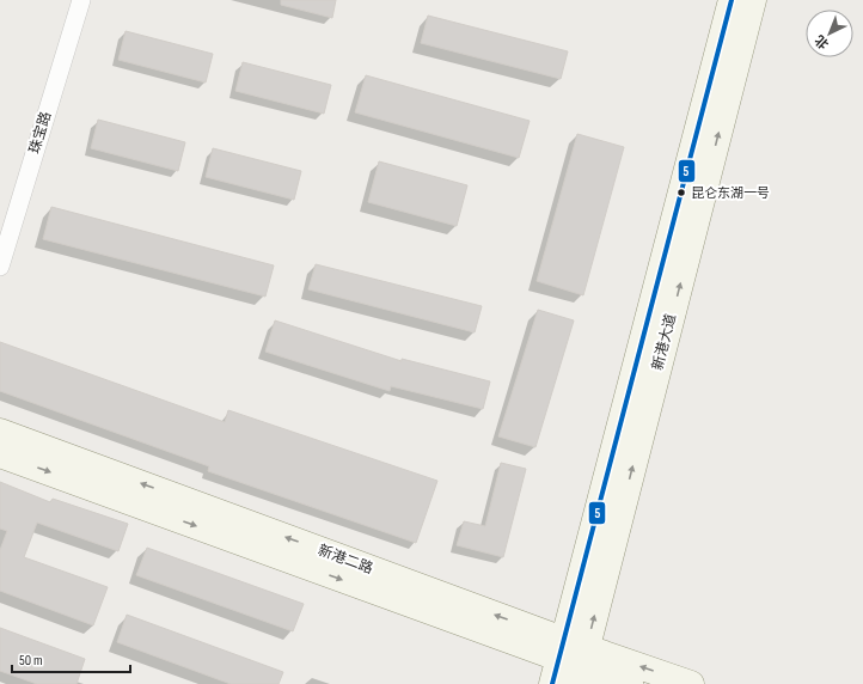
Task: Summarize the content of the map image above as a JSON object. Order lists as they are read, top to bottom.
{
  "streets": {
    "main road": ["新港大道", "新港二路"],
    "street": ["珠宝路"]
  },
  "crossings": [
    ["新港大道", "新港二路"]
  ],
  "places": ["昆仑东湖一号"],
  "lines": ["transit line 5"],
  "scale_bar": "50 m",
  "north": "bottom left"
}
